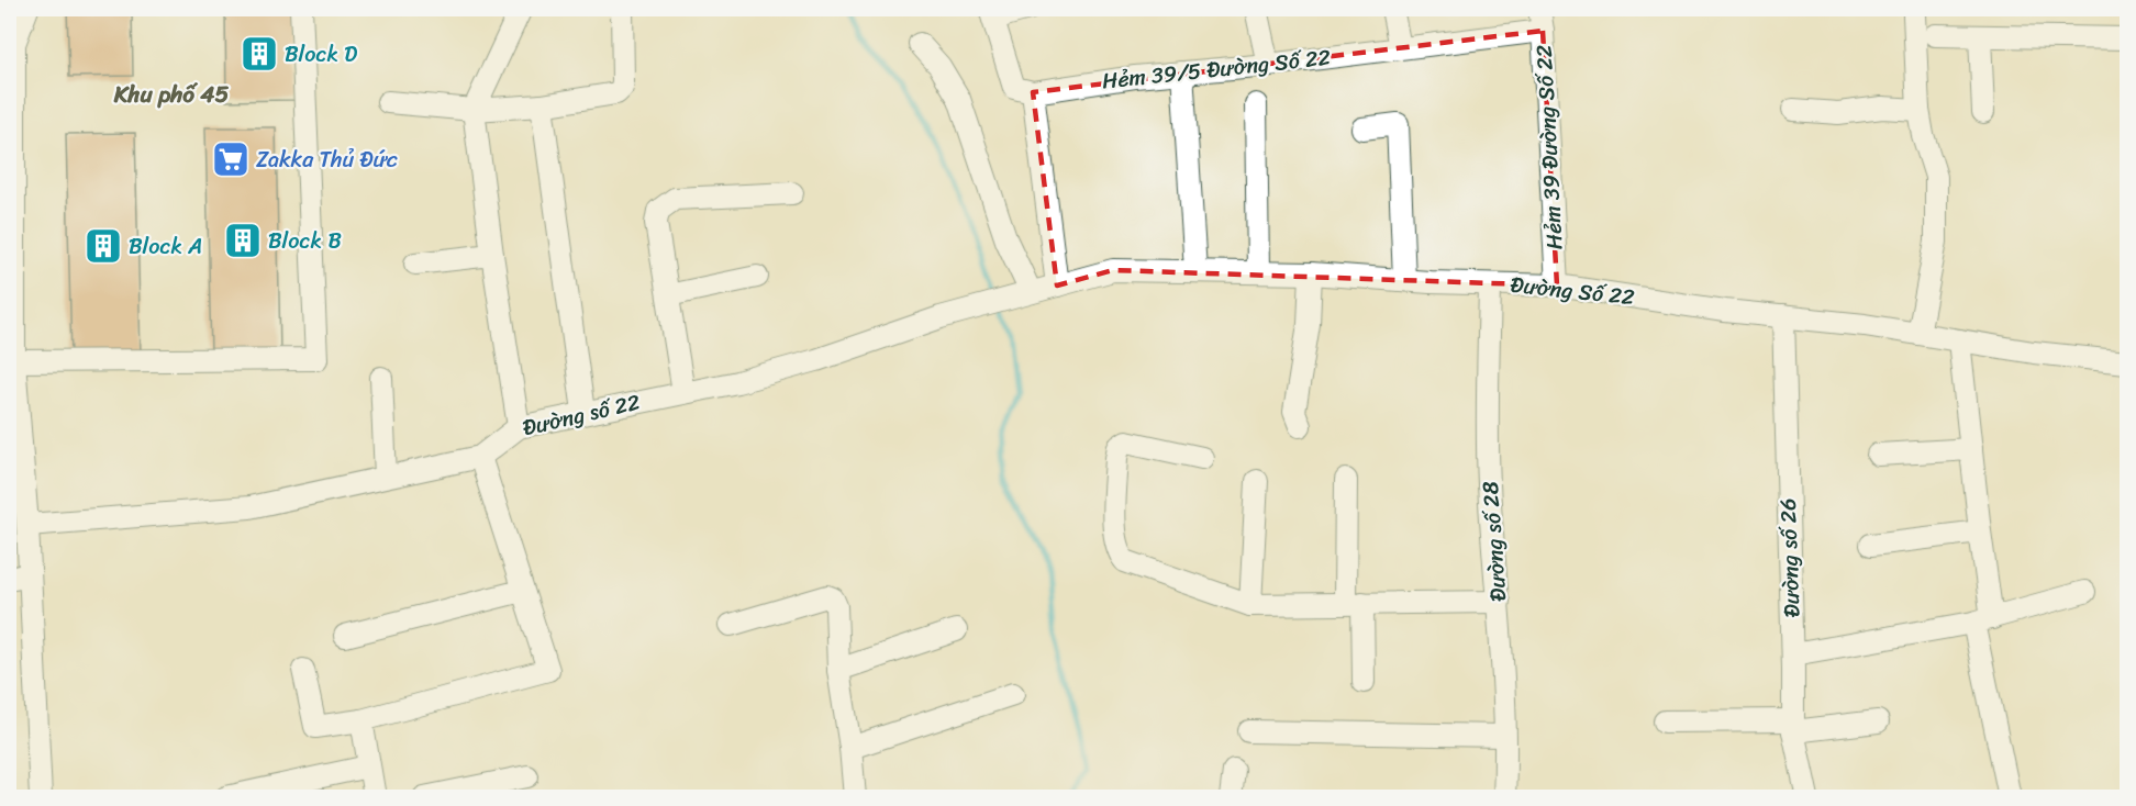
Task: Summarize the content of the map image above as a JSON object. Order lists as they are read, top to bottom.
{
  "streets": {
    "street": [
      "Hẻm 39/5 Đường Số 22",
      "Hẻm 39 Đường Số 22",
      "Đường Số 22",
      "Đường số 22",
      "Đường số 28",
      "Đường số 26"
    ]
  },
  "crossings": [
    ["Hẻm 39/5 Đường Số 22", "Hẻm 39 Đường Số 22"],
    ["Hẻm 39 Đường Số 22", "Đường Số 22"],
    ["Đường Số 22", "Đường số 22"],
    ["Đường Số 22", "Đường số 28"],
    ["Đường Số 22", "Đường số 26"]
  ],
  "districts": ["Khu phố 45"],
  "places": {
    "building": ["Block D", "Block B", "Block A"],
    "supermarket": ["Zakka Thủ Đức"]
  }
}
